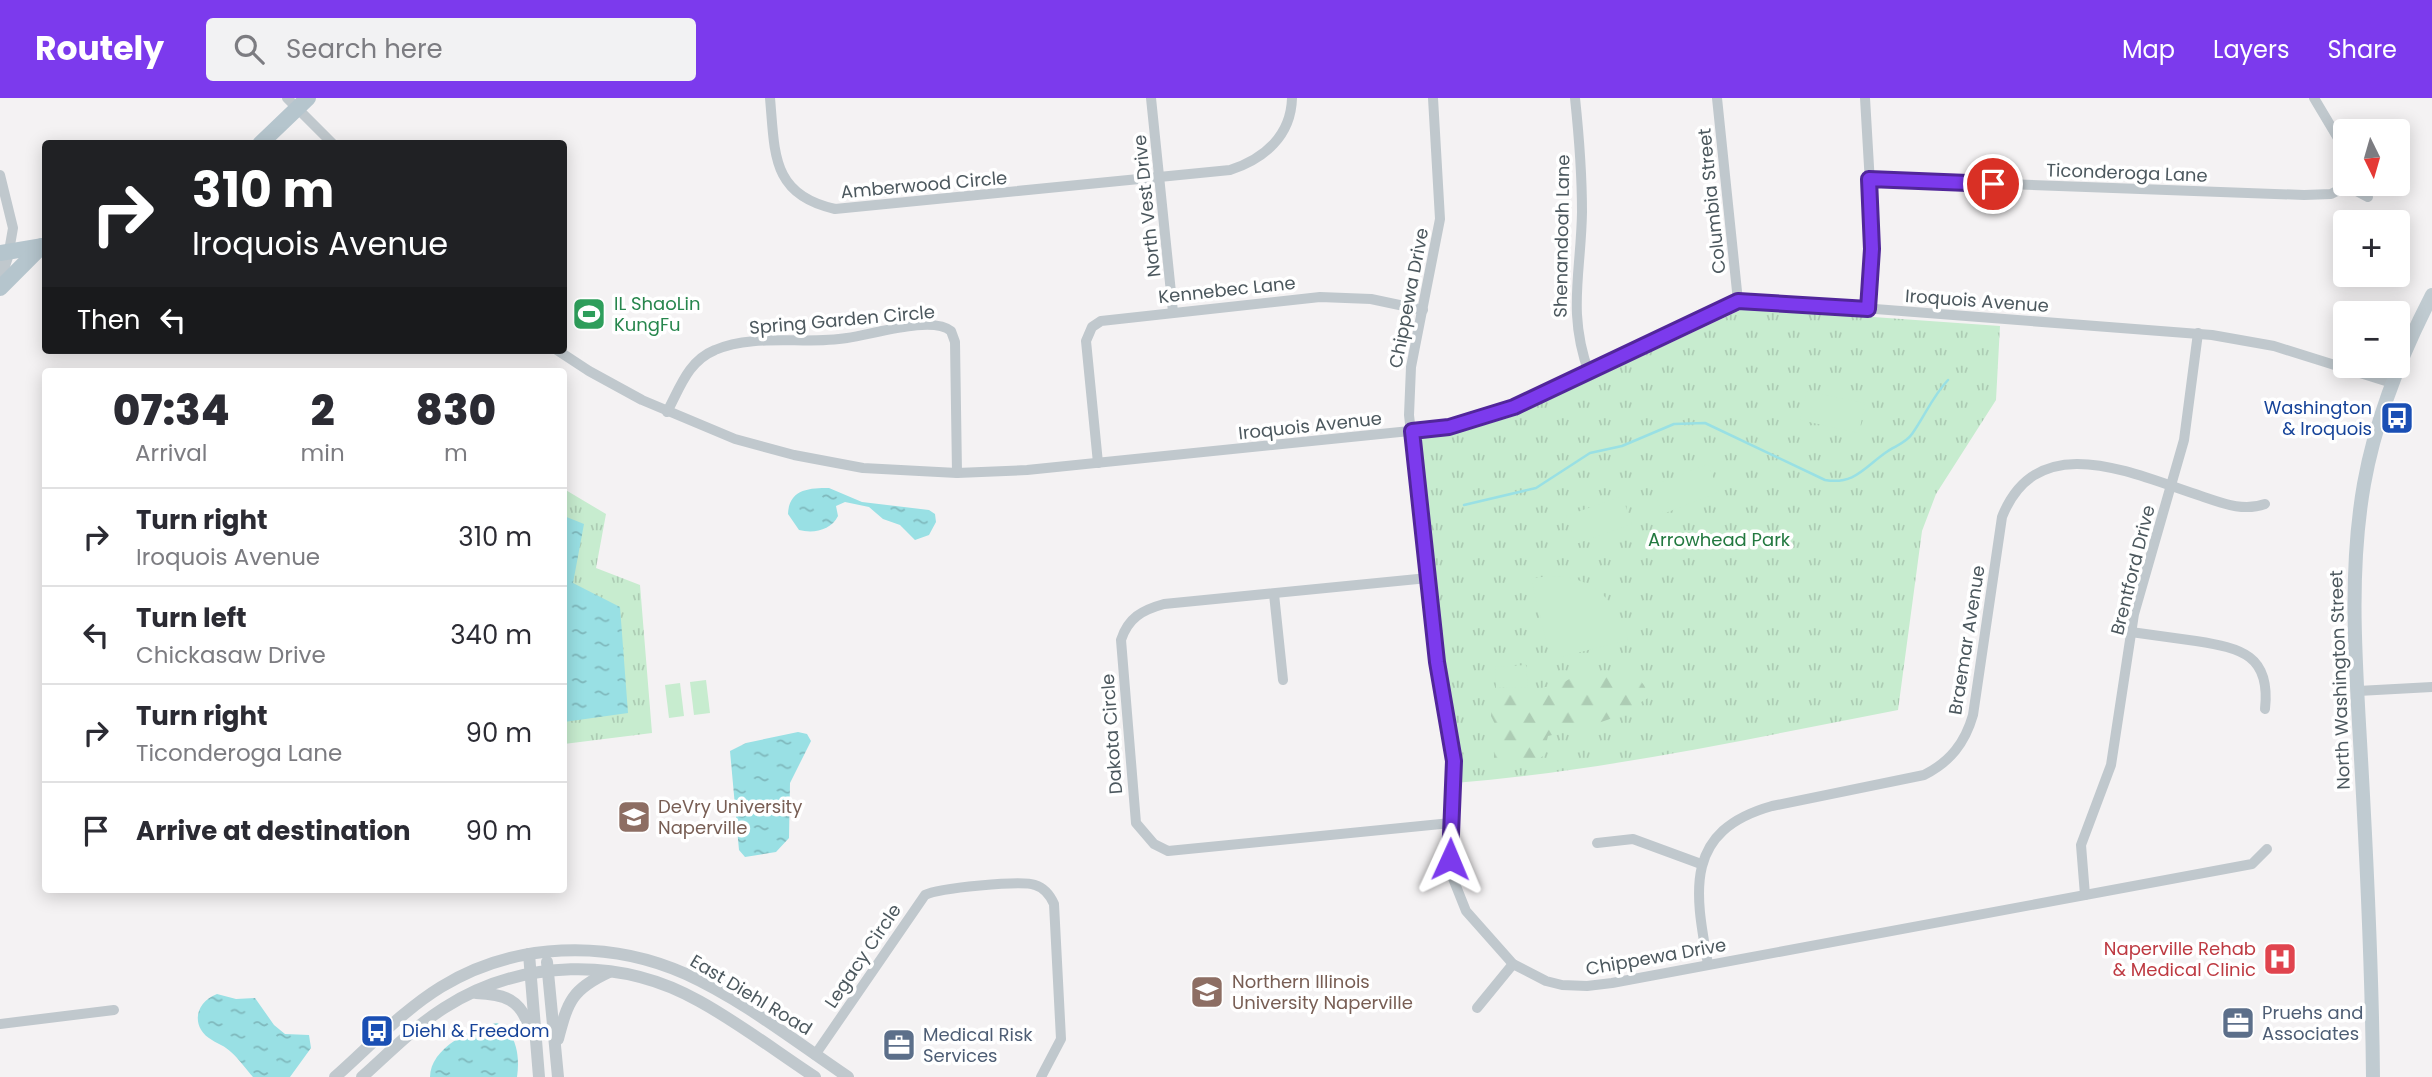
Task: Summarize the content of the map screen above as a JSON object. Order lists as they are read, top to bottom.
{
  "streets": {
    "main road": ["North Washington Street"],
    "street": [
      "Ticonderoga Lane",
      "Amberwood Circle",
      "Columbia Street",
      "North Vest Drive",
      "Shenandoah Lane",
      "Kennebec Lane",
      "Chippewa Drive",
      "Iroquois Avenue",
      "Spring Garden Circle",
      "Brentford Drive",
      "Braemar Avenue",
      "Dakota Circle",
      "Legacy Circle",
      "East Diehl Road"
    ]
  },
  "crossings": [
    ["Amberwood Circle", "North Vest Drive"],
    ["Columbia Street", "Iroquois Avenue"],
    ["North Vest Drive", "Kennebec Lane"],
    ["Shenandoah Lane", "Iroquois Avenue"],
    ["Kennebec Lane", "Chippewa Drive"],
    ["Kennebec Lane", "Iroquois Avenue"],
    ["Chippewa Drive", "Iroquois Avenue"],
    ["Chippewa Drive", "Brentford Drive"],
    ["Chippewa Drive", "Braemar Avenue"],
    ["Chippewa Drive", "Dakota Circle"],
    ["Iroquois Avenue", "Spring Garden Circle"],
    ["Iroquois Avenue", "Brentford Drive"],
    ["Iroquois Avenue", "North Washington Street"],
    ["Brentford Drive", "Braemar Avenue"],
    ["Legacy Circle", "East Diehl Road"]
  ],
  "parks": ["Arrowhead Park"],
  "places": {
    "sports": ["IL ShaoLin KungFu"],
    "bus stop": ["Washington & Iroquois", "Diehl & Freedom"],
    "school or university": ["DeVry University Naperville", "Northern Illinois University Naperville"],
    "hospital": ["Naperville Rehab & Medical Clinic"],
    "office": ["Pruehs and Associates", "Medical Risk Services"]
  },
  "north": "bottom",
  "page": {
    "header": "Routely",
    "search": "Search here",
    "nav": ["Map", "Layers", "Share"],
    "map_buttons": ["+", "−"],
    "turn": ["310 m", "Iroquois Avenue"],
    "then": "Then",
    "eta": [
      "07:34",
      "Arrival",
      "2",
      "min",
      "830",
      "m"
    ],
    "list": [
      {
        "name": "Turn right",
        "note": "Iroquois Avenue",
        "value": "310 m"
      },
      {
        "name": "Turn left",
        "note": "Chickasaw Drive",
        "value": "340 m"
      },
      {
        "name": "Turn right",
        "note": "Ticonderoga Lane",
        "value": "90 m"
      },
      {
        "name": "Arrive at destination",
        "value": "90 m"
      }
    ]
  }
}
